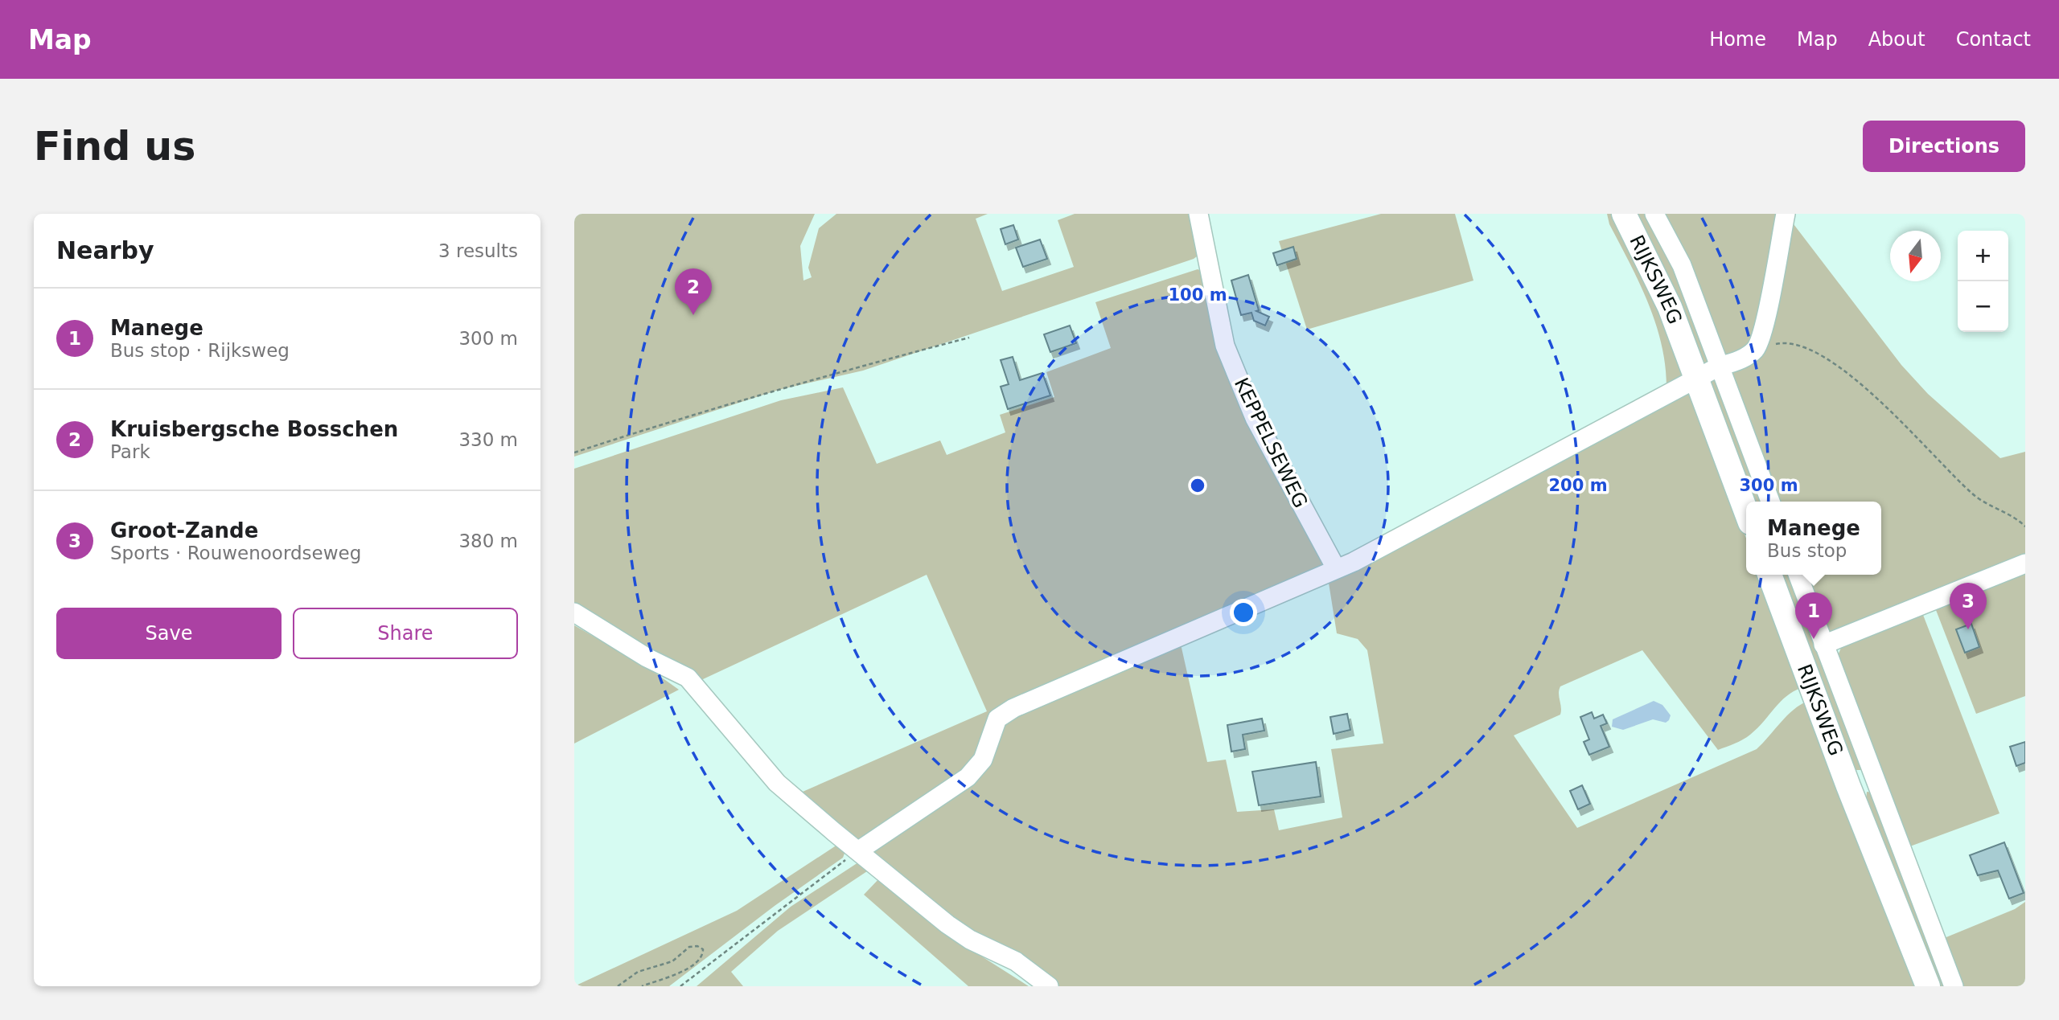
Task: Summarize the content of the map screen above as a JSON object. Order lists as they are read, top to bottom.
{
  "streets": {
    "main road": ["RIJKSWEG"],
    "street": ["KEPPELSEWEG"]
  },
  "north": "bottom",
  "page": {
    "header": "Map",
    "nav": [
      "Home",
      "Map",
      "About",
      "Contact"
    ],
    "buttons": [
      "Directions",
      ["Save", "Share"]
    ],
    "title": "Find us",
    "heading": ["Nearby", "3 results"],
    "map_buttons": ["+", "−"],
    "pins": ["2", "3", "1"],
    "list": [
      {
        "mark": "1",
        "name": "Manege",
        "note": "Bus stop · Rijksweg",
        "value": "300 m"
      },
      {
        "mark": "2",
        "name": "Kruisbergsche Bosschen",
        "note": "Park",
        "value": "330 m"
      },
      {
        "mark": "3",
        "name": "Groot-Zande",
        "note": "Sports · Rouwenoordseweg",
        "value": "380 m"
      }
    ],
    "popup": ["Manege", "Bus stop"]
  },
  "rings": ["100 m", "200 m", "300 m"]
}
